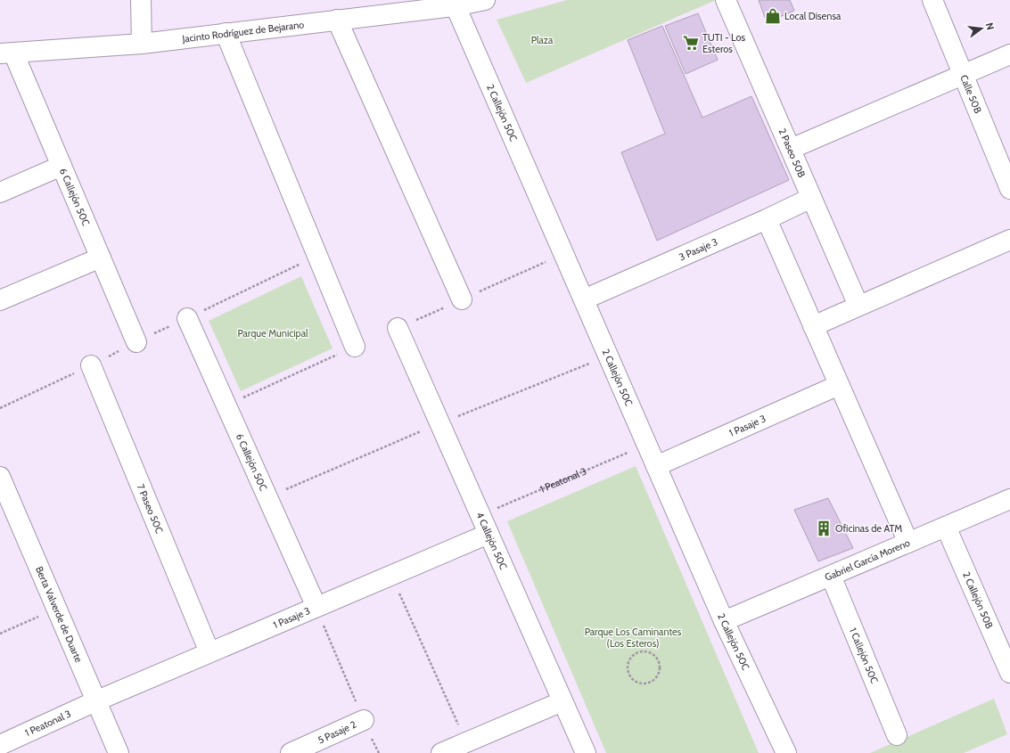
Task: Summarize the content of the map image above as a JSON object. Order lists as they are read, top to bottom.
{
  "streets": {
    "street": [
      "Jacinto Rodríguez de Bejarano",
      "Calle 50B",
      "2 Callejón 50C",
      "2 Paseo 50B",
      "6 Callejón 50C",
      "3 Pasaje 3",
      "1 Pasaje 3",
      "1 Peatonal 3",
      "7 Paseo 50C",
      "4 Callejón 50C",
      "Gabriel García Moreno",
      "2 Callejón 50B",
      "Berta Valverde de Duarte",
      "1 Callejón 50C",
      "5 Pasaje 2"
    ]
  },
  "crossings": [
    ["Jacinto Rodríguez de Bejarano", "2 Callejón 50C"],
    ["Jacinto Rodríguez de Bejarano", "6 Callejón 50C"],
    ["2 Callejón 50C", "3 Pasaje 3"],
    ["2 Callejón 50C", "1 Pasaje 3"],
    ["2 Callejón 50C", "1 Peatonal 3"],
    ["2 Callejón 50C", "Gabriel García Moreno"],
    ["2 Paseo 50B", "3 Pasaje 3"],
    ["6 Callejón 50C", "1 Pasaje 3"],
    ["1 Pasaje 3", "1 Peatonal 3"],
    ["1 Pasaje 3", "7 Paseo 50C"],
    ["1 Pasaje 3", "4 Callejón 50C"],
    ["1 Pasaje 3", "Berta Valverde de Duarte"],
    ["1 Peatonal 3", "4 Callejón 50C"],
    ["1 Peatonal 3", "Berta Valverde de Duarte"],
    ["Gabriel García Moreno", "2 Callejón 50B"],
    ["Gabriel García Moreno", "1 Callejón 50C"]
  ],
  "parks": ["Plaza", "Parque Municipal", "Parque Los Caminantes (Los Esteros)"],
  "places": {
    "shop": ["Local Disensa"],
    "supermarket": ["TUTI - Los Esteros"],
    "building": ["Oficinas de ATM"]
  },
  "north": "right"
}
